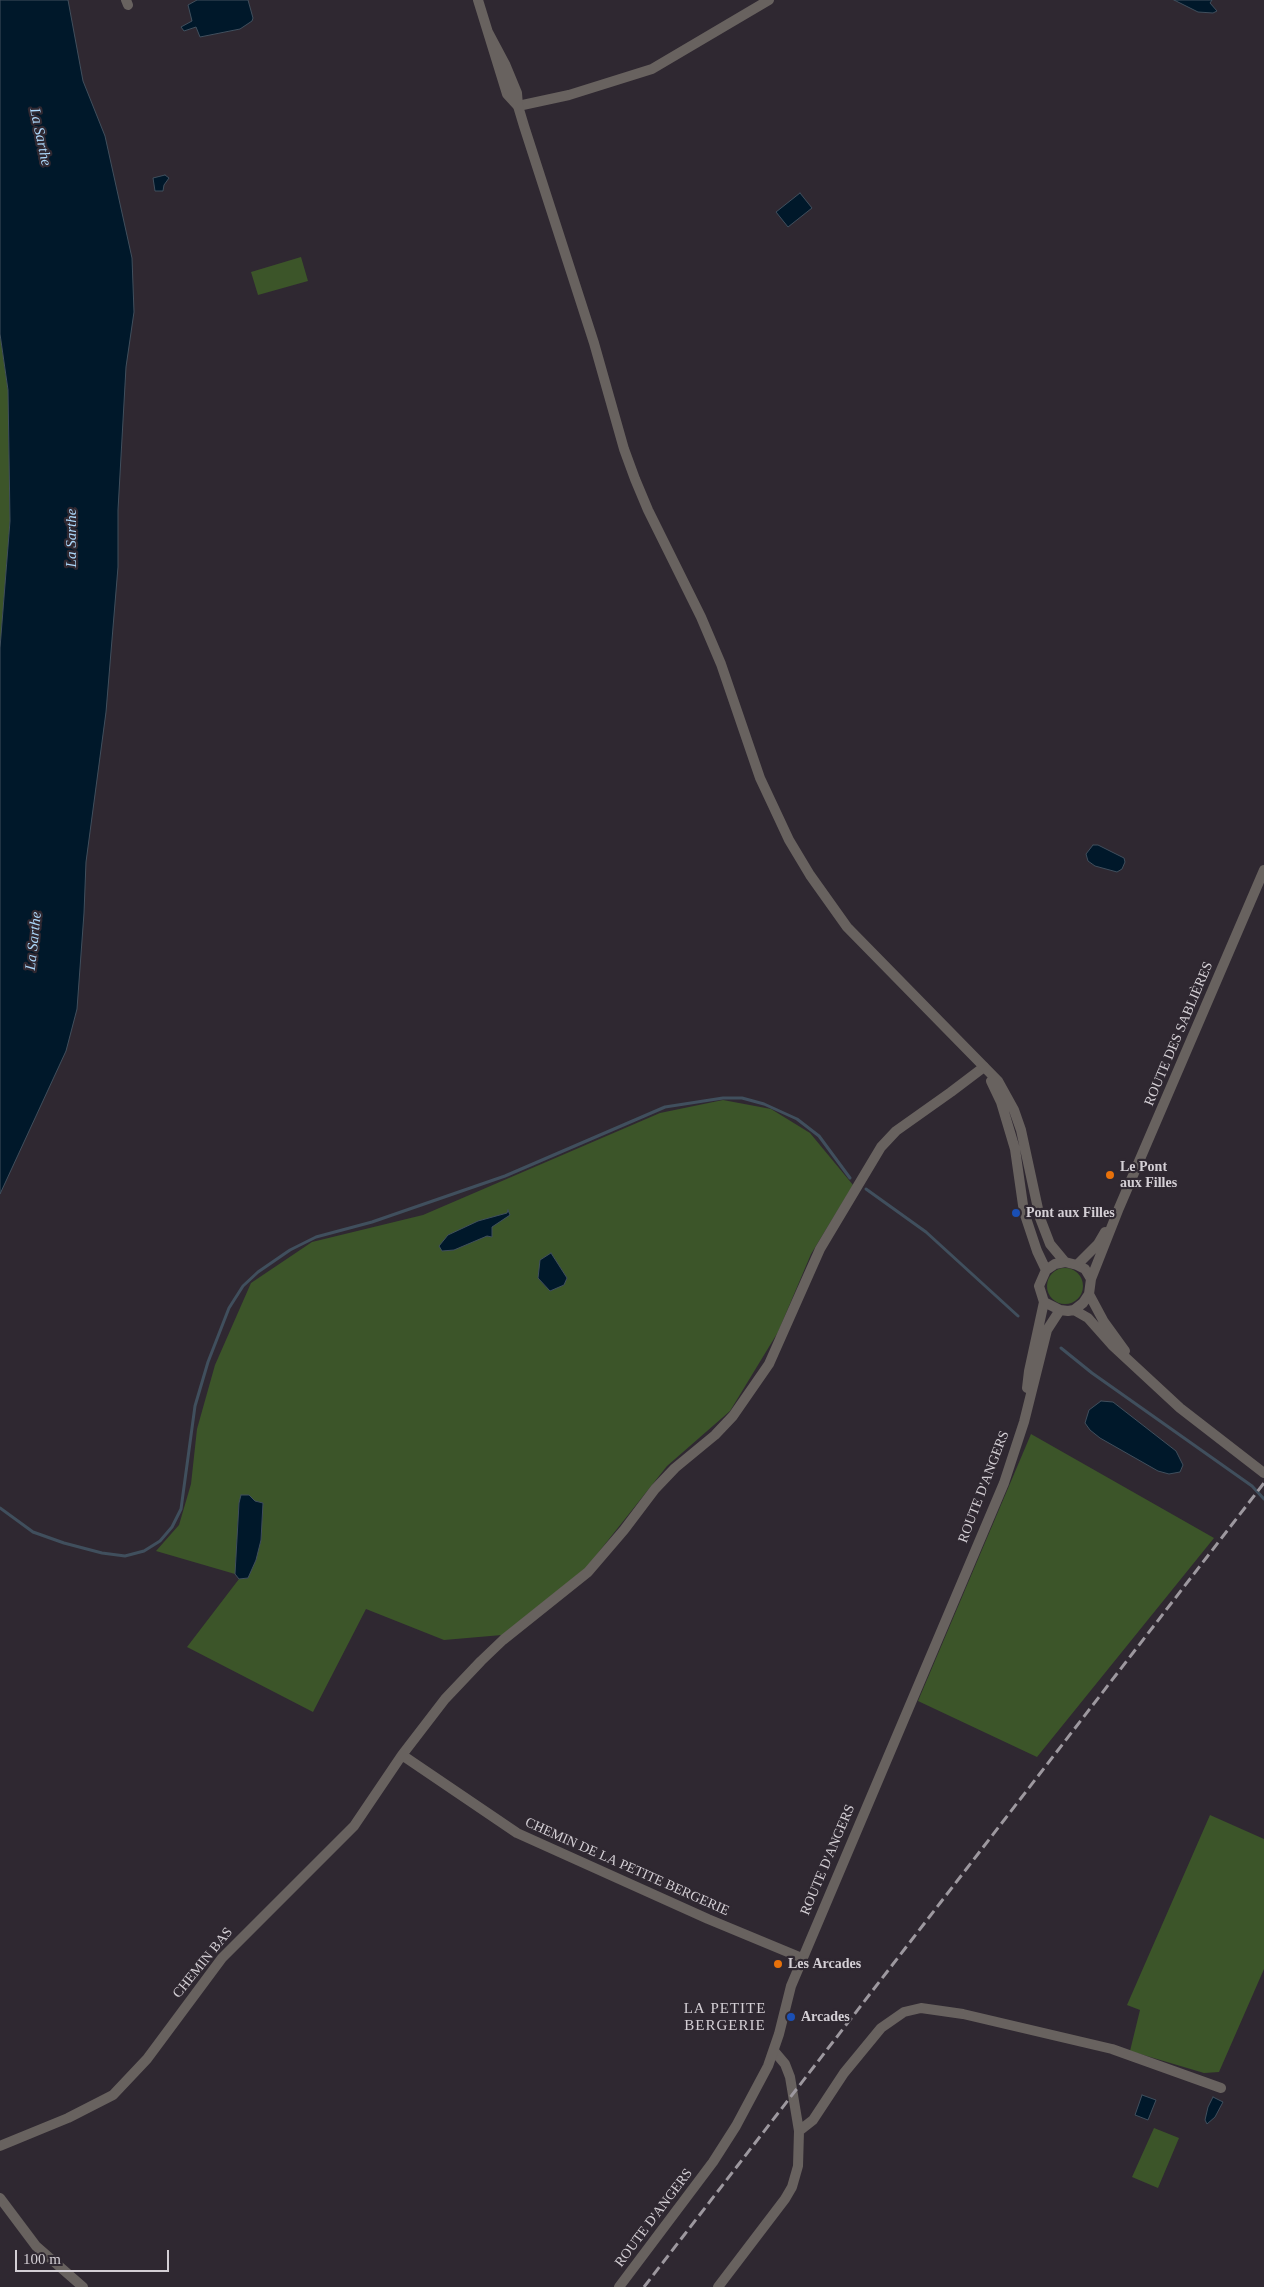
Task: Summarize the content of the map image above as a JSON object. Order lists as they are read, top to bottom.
{
  "streets": {
    "street": [
      "ROUTE DES SABLIÈRES",
      "ROUTE D'ANGERS",
      "CHEMIN DE LA PETITE BERGERIE",
      "CHEMIN BAS"
    ]
  },
  "crossings": [
    ["ROUTE DES SABLIÈRES", "ROUTE D'ANGERS"],
    ["ROUTE D'ANGERS", "CHEMIN DE LA PETITE BERGERIE"],
    ["CHEMIN DE LA PETITE BERGERIE", "CHEMIN BAS"]
  ],
  "districts": ["LA PETITE BERGERIE"],
  "water": ["La Sarthe"],
  "places": [
    "Le Pont aux Filles",
    "Pont aux Filles",
    "Les Arcades",
    "Arcades"
  ],
  "scale_bar": "100 m"
}
